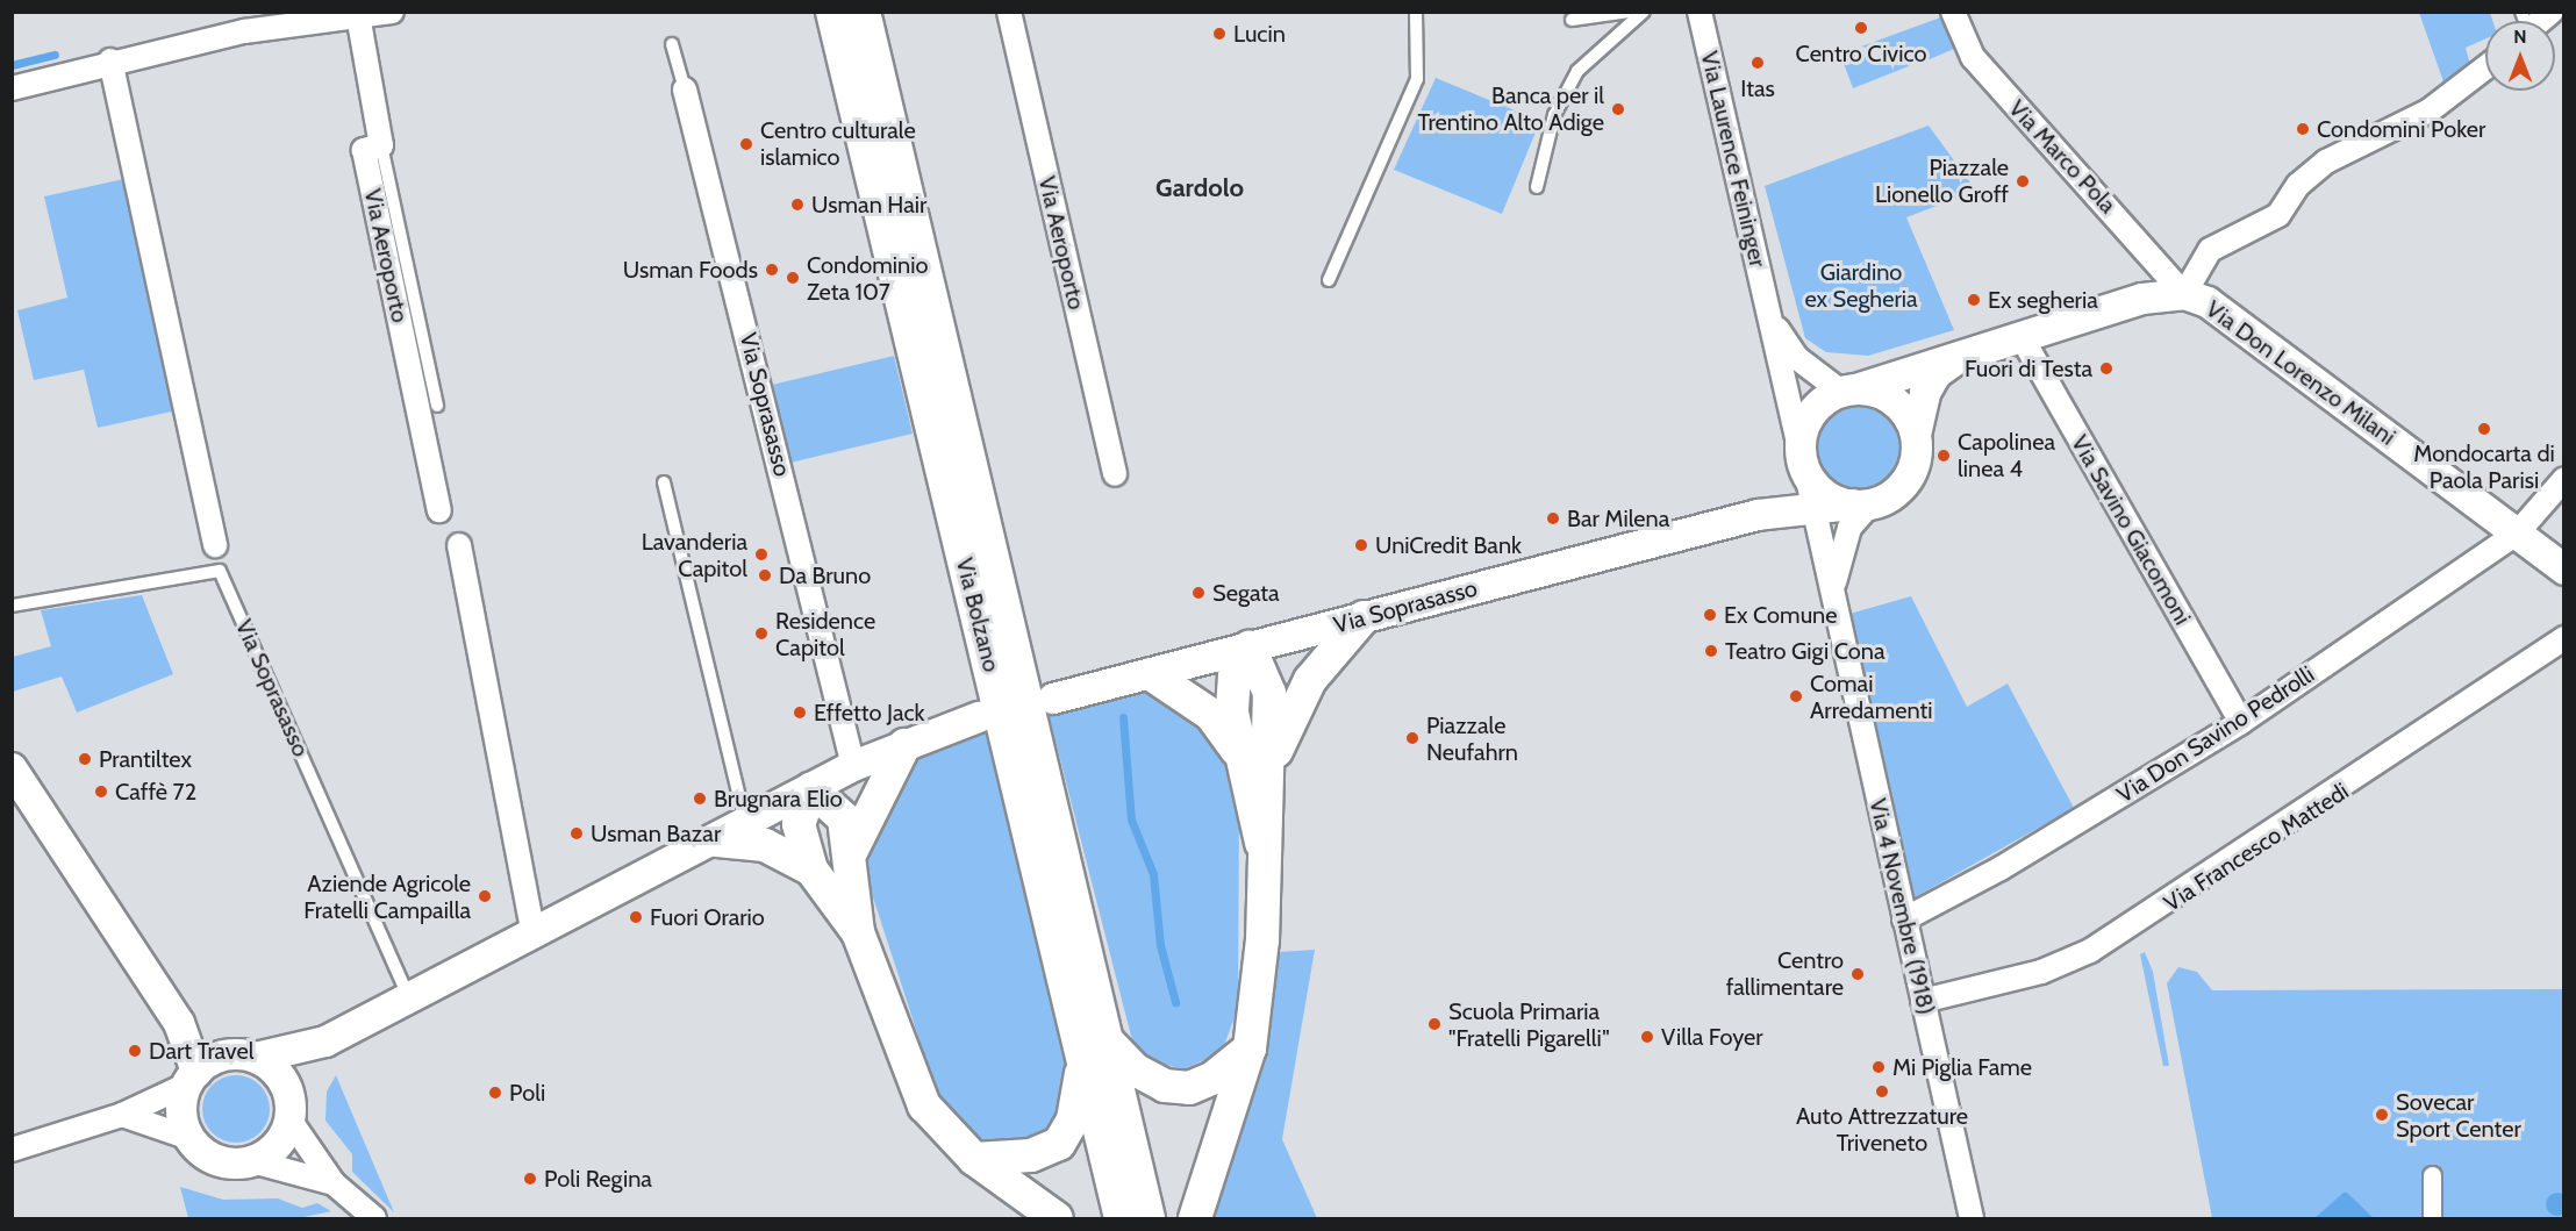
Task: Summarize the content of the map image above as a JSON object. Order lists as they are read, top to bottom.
{
  "streets": {
    "main road": ["Via Bolzano"],
    "street": [
      "Via Marco Pola",
      "Via Laurence Feininger",
      "Via Aeroporto",
      "Via Don Lorenzo Milani",
      "Via Soprasasso",
      "Via Savino Giacomoni",
      "Via Don Savino Pedrolli",
      "Via Francesco Mattedi",
      "Via 4 Novembre (1918)"
    ]
  },
  "crossings": [
    ["Via Marco Pola", "Via Don Lorenzo Milani"],
    ["Via Laurence Feininger", "Via Don Lorenzo Milani"],
    ["Via Laurence Feininger", "Via Soprasasso"],
    ["Via Laurence Feininger", "Via 4 Novembre (1918)"],
    ["Via Don Lorenzo Milani", "Via Soprasasso"],
    ["Via Don Lorenzo Milani", "Via Savino Giacomoni"],
    ["Via Don Lorenzo Milani", "Via Don Savino Pedrolli"],
    ["Via Don Lorenzo Milani", "Via 4 Novembre (1918)"],
    ["Via Soprasasso", "Via 4 Novembre (1918)"],
    ["Via Savino Giacomoni", "Via Don Savino Pedrolli"],
    ["Via Don Savino Pedrolli", "Via 4 Novembre (1918)"],
    ["Via Francesco Mattedi", "Via 4 Novembre (1918)"]
  ],
  "districts": ["Gardolo"],
  "parks": ["Giardino ex Segheria"],
  "places": [
    "Centro Civico",
    "Lucin",
    "Itas",
    "Banca per il Trentino Alto Adige",
    "Condomini Poker",
    "Centro culturale islamico",
    "Piazzale Lionello Groff",
    "Usman Hair",
    "Usman Foods",
    "Condominio Zeta 107",
    "Ex segheria",
    "Fuori di Testa",
    "Mondocarta di Paola Parisi",
    "Capolinea linea 4",
    "Bar Milena",
    "UniCredit Bank",
    "Lavanderia Capitol",
    "Da Bruno",
    "Segata",
    "Ex Comune",
    "Residence Capitol",
    "Teatro Gigi Cona",
    "Comai Arredamenti",
    "Effetto Jack",
    "Piazzale Neufahrn",
    "Prantiltex",
    "Caffè 72",
    "Brugnara Elio",
    "Usman Bazar",
    "Aziende Agricole Fratelli Campailla",
    "Fuori Orario",
    "Centro fallimentare",
    "Scuola Primaria \"Fratelli Pigarelli\"",
    "Villa Foyer",
    "Dart Travel",
    "Mi Piglia Fame",
    "Auto Attrezzature Triveneto",
    "Poli",
    "Sovecar Sport Center",
    "Poli Regina"
  ],
  "north": "top"
}
